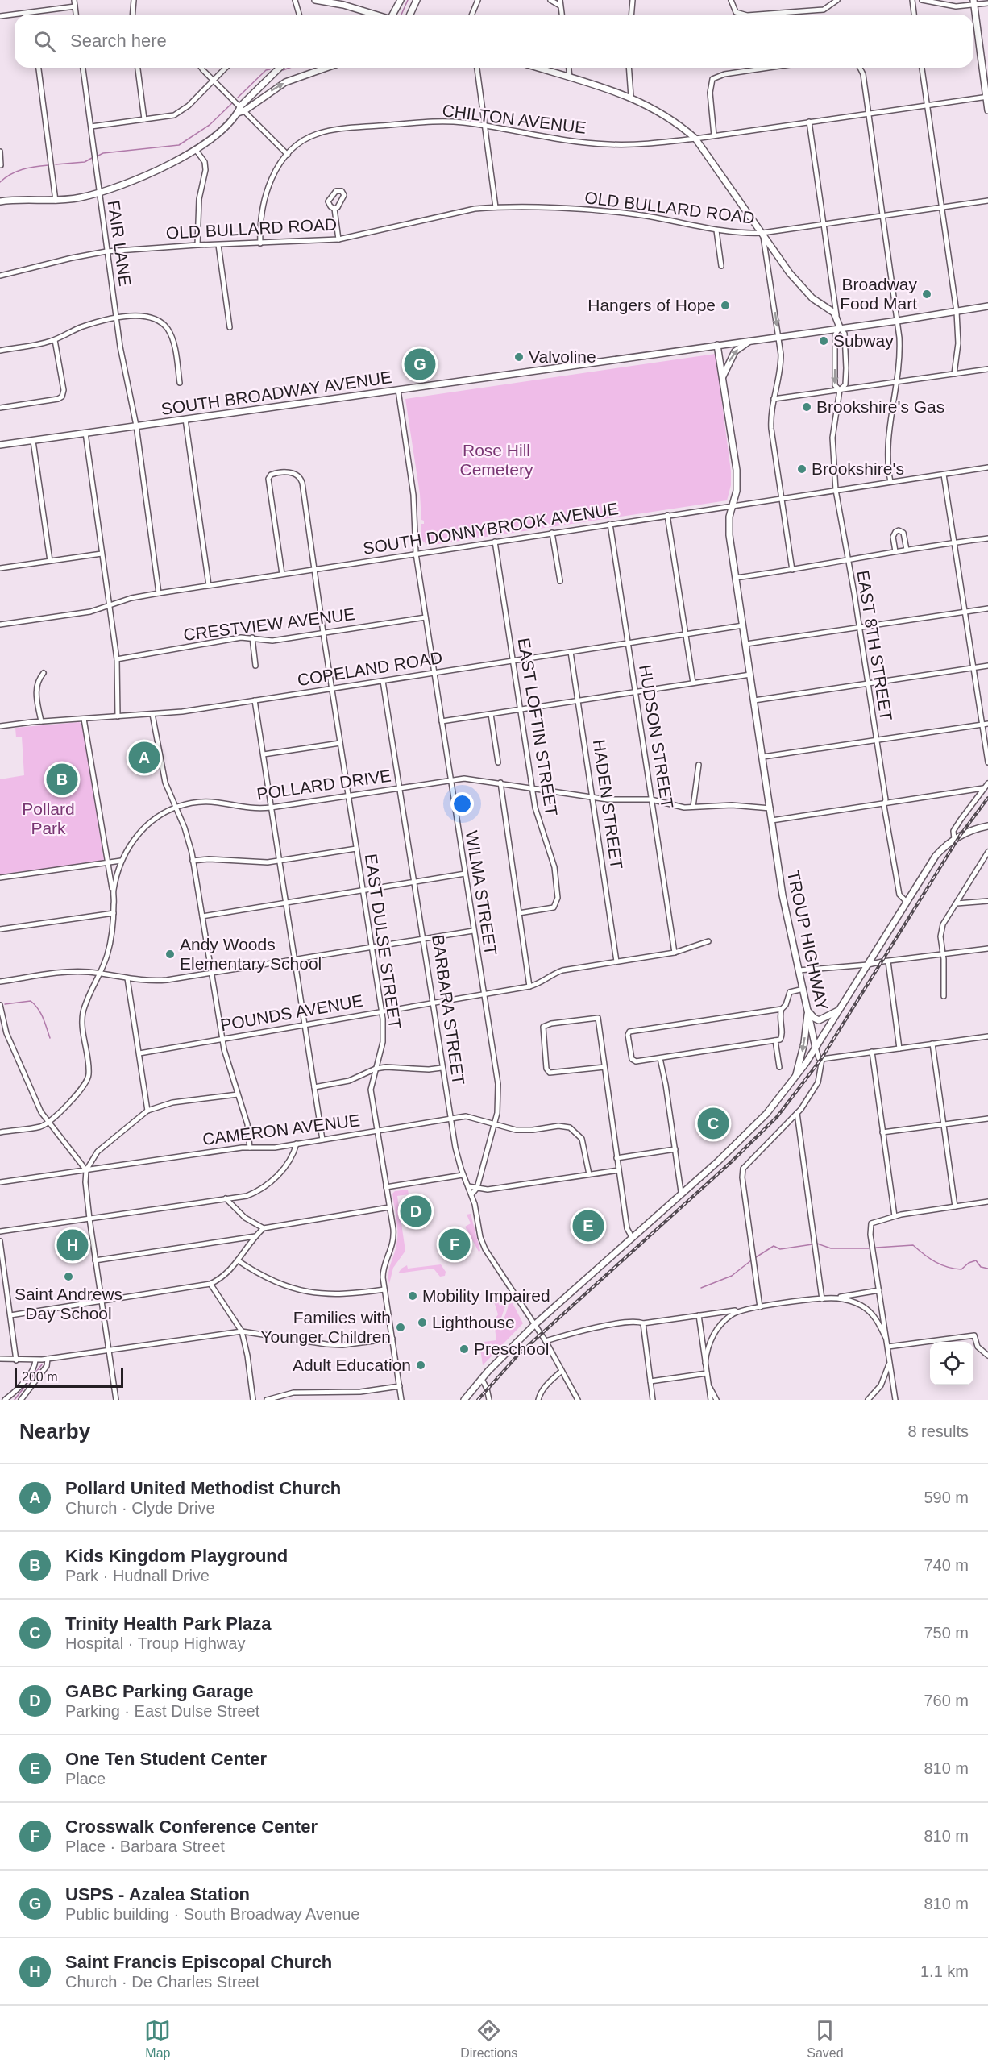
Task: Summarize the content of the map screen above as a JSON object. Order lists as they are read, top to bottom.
{
  "streets": {
    "main road": ["SOUTH BROADWAY AVENUE", "TROUP HIGHWAY"],
    "street": [
      "CHILTON AVENUE",
      "OLD BULLARD ROAD",
      "FAIR LANE",
      "SOUTH DONNYBROOK AVENUE",
      "CRESTVIEW AVENUE",
      "EAST 8TH STREET",
      "COPELAND ROAD",
      "EAST LOFTIN STREET",
      "HUDSON STREET",
      "POLLARD DRIVE",
      "HADEN STREET",
      "WILMA STREET",
      "EAST DULSE STREET",
      "BARBARA STREET",
      "POUNDS AVENUE",
      "CAMERON AVENUE"
    ]
  },
  "crossings": [
    ["CHILTON AVENUE", "OLD BULLARD ROAD"],
    ["OLD BULLARD ROAD", "FAIR LANE"],
    ["FAIR LANE", "SOUTH BROADWAY AVENUE"],
    ["FAIR LANE", "SOUTH DONNYBROOK AVENUE"],
    ["SOUTH BROADWAY AVENUE", "EAST 8TH STREET"],
    ["SOUTH BROADWAY AVENUE", "WILMA STREET"],
    ["SOUTH BROADWAY AVENUE", "TROUP HIGHWAY"],
    ["SOUTH DONNYBROOK AVENUE", "EAST 8TH STREET"],
    ["SOUTH DONNYBROOK AVENUE", "EAST LOFTIN STREET"],
    ["SOUTH DONNYBROOK AVENUE", "HUDSON STREET"],
    ["SOUTH DONNYBROOK AVENUE", "WILMA STREET"],
    ["SOUTH DONNYBROOK AVENUE", "TROUP HIGHWAY"],
    ["SOUTH DONNYBROOK AVENUE", "EAST DULSE STREET"],
    ["CRESTVIEW AVENUE", "WILMA STREET"],
    ["CRESTVIEW AVENUE", "EAST DULSE STREET"],
    ["COPELAND ROAD", "EAST LOFTIN STREET"],
    ["COPELAND ROAD", "HUDSON STREET"],
    ["COPELAND ROAD", "HADEN STREET"],
    ["COPELAND ROAD", "WILMA STREET"],
    ["COPELAND ROAD", "TROUP HIGHWAY"],
    ["COPELAND ROAD", "EAST DULSE STREET"],
    ["COPELAND ROAD", "BARBARA STREET"],
    ["EAST LOFTIN STREET", "POLLARD DRIVE"],
    ["HUDSON STREET", "POLLARD DRIVE"],
    ["HUDSON STREET", "POUNDS AVENUE"],
    ["POLLARD DRIVE", "HADEN STREET"],
    ["POLLARD DRIVE", "WILMA STREET"],
    ["POLLARD DRIVE", "TROUP HIGHWAY"],
    ["POLLARD DRIVE", "EAST DULSE STREET"],
    ["POLLARD DRIVE", "BARBARA STREET"],
    ["HADEN STREET", "POUNDS AVENUE"],
    ["WILMA STREET", "BARBARA STREET"],
    ["WILMA STREET", "POUNDS AVENUE"],
    ["WILMA STREET", "CAMERON AVENUE"],
    ["EAST DULSE STREET", "POUNDS AVENUE"],
    ["EAST DULSE STREET", "CAMERON AVENUE"],
    ["BARBARA STREET", "POUNDS AVENUE"],
    ["BARBARA STREET", "CAMERON AVENUE"]
  ],
  "parks": ["Rose Hill Cemetery", "Pollard Park"],
  "places": [
    "Broadway Food Mart",
    "Hangers of Hope",
    "Subway",
    "Valvoline",
    "Brookshire's Gas",
    "Brookshire's",
    "Andy Woods Elementary School",
    "Saint Andrews Day School",
    "Mobility Impaired",
    "Lighthouse",
    "Families with Younger Children",
    "Preschool",
    "Adult Education"
  ],
  "scale_bar": "200 m",
  "page": {
    "search": "Search here",
    "pins": [
      "G",
      "A",
      "B",
      "C",
      "D",
      "E",
      "F",
      "H"
    ],
    "scale": "200 m",
    "heading": ["Nearby", "8 results"],
    "list": [
      {
        "mark": "A",
        "name": "Pollard United Methodist Church",
        "note": "Church · Clyde Drive",
        "value": "590 m"
      },
      {
        "mark": "B",
        "name": "Kids Kingdom Playground",
        "note": "Park · Hudnall Drive",
        "value": "740 m"
      },
      {
        "mark": "C",
        "name": "Trinity Health Park Plaza",
        "note": "Hospital · Troup Highway",
        "value": "750 m"
      },
      {
        "mark": "D",
        "name": "GABC Parking Garage",
        "note": "Parking · East Dulse Street",
        "value": "760 m"
      },
      {
        "mark": "E",
        "name": "One Ten Student Center",
        "note": "Place",
        "value": "810 m"
      },
      {
        "mark": "F",
        "name": "Crosswalk Conference Center",
        "note": "Place · Barbara Street",
        "value": "810 m"
      },
      {
        "mark": "G",
        "name": "USPS - Azalea Station",
        "note": "Public building · South Broadway Avenue",
        "value": "810 m"
      },
      {
        "mark": "H",
        "name": "Saint Francis Episcopal Church",
        "note": "Church · De Charles Street",
        "value": "1.1 km"
      }
    ],
    "nav": ["Map", "Directions", "Saved"]
  }
}
